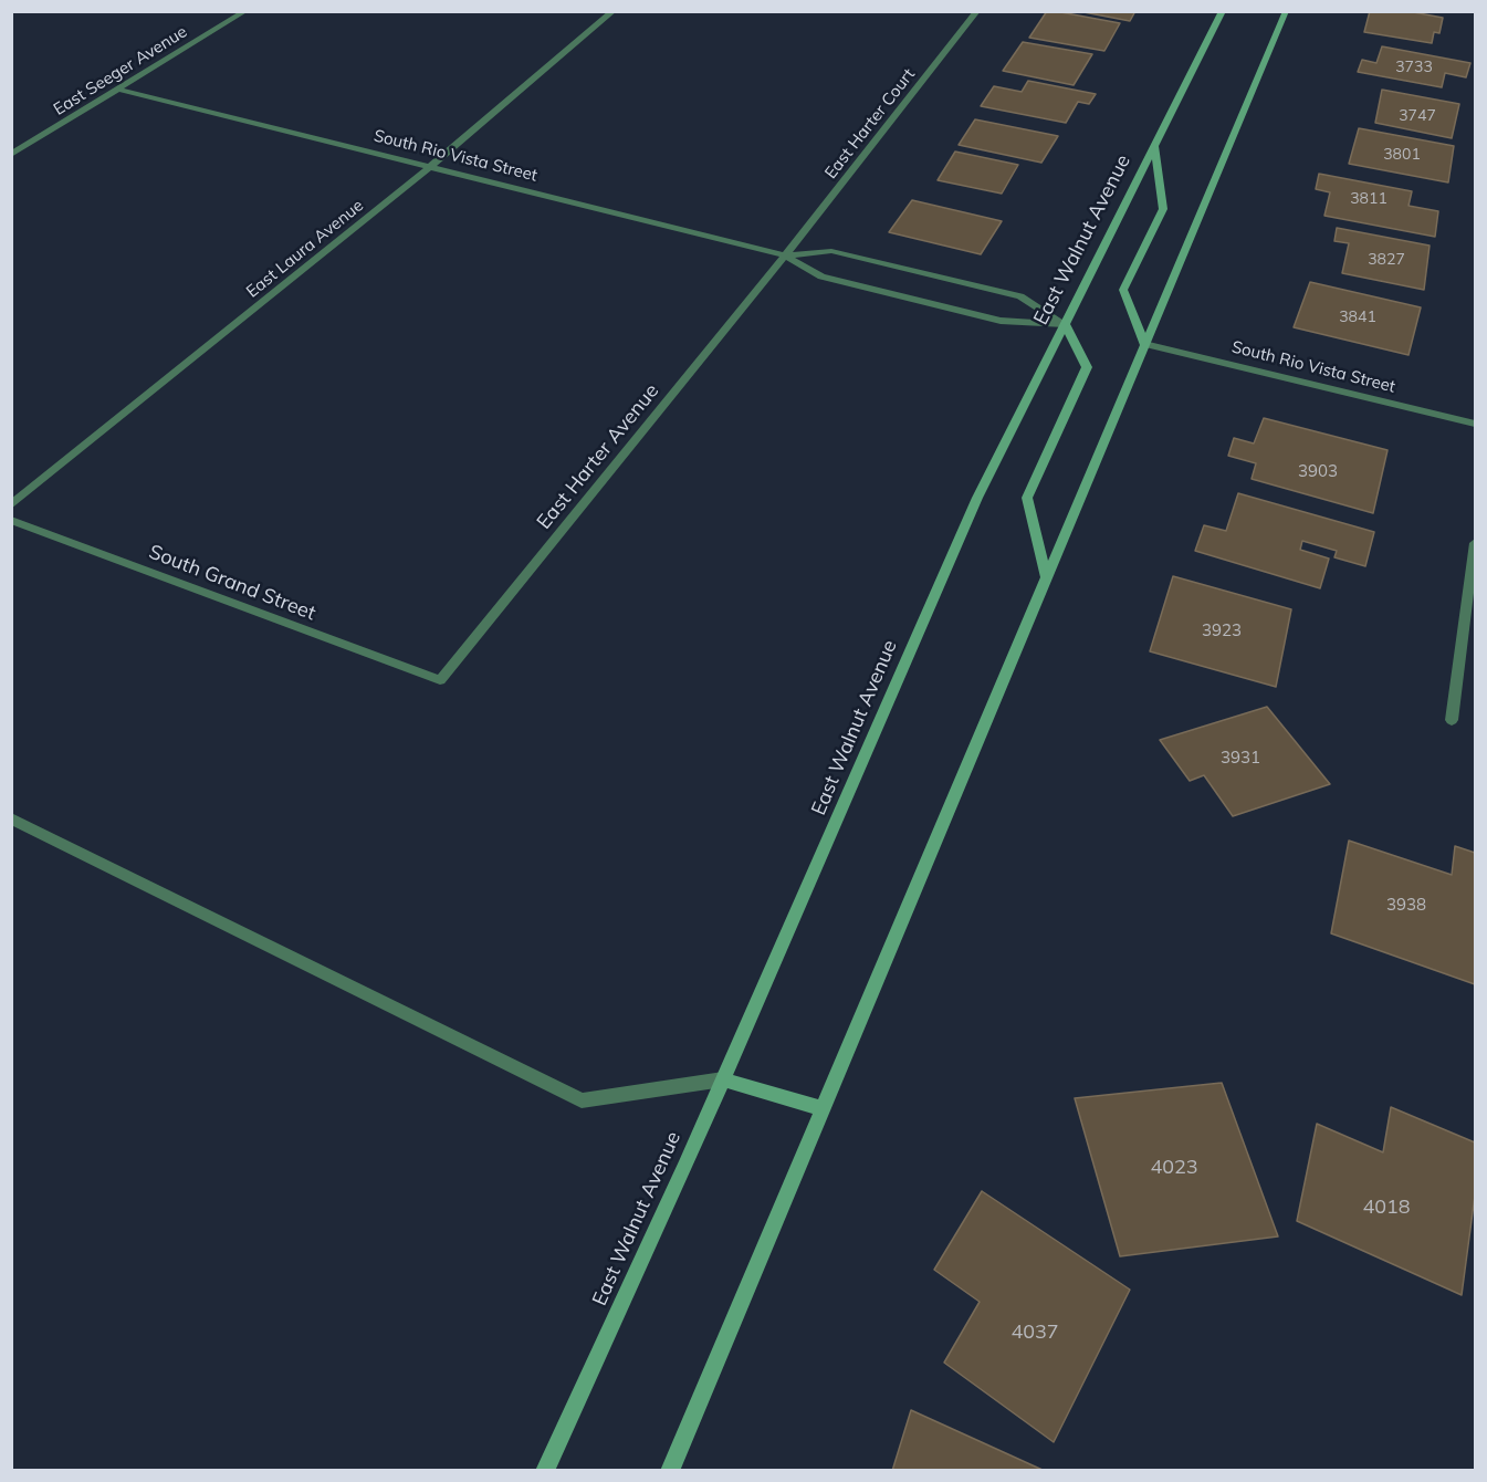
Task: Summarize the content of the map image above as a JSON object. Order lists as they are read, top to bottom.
{
  "streets": {
    "main road": ["East Walnut Avenue"],
    "street": [
      "East Seeger Avenue",
      "East Harter Court",
      "South Rio Vista Street",
      "East Laura Avenue",
      "East Harter Avenue",
      "South Grand Street"
    ]
  },
  "crossings": [
    ["East Seeger Avenue", "South Rio Vista Street"],
    ["East Harter Court", "South Rio Vista Street"],
    ["East Harter Court", "East Harter Avenue"],
    ["South Rio Vista Street", "East Walnut Avenue"],
    ["South Rio Vista Street", "East Laura Avenue"],
    ["South Rio Vista Street", "East Harter Avenue"],
    ["East Harter Avenue", "South Grand Street"]
  ],
  "house_numbers": [
    "3733",
    "3747",
    "3801",
    "3811",
    "3827",
    "3841",
    "3903",
    "3923",
    "3931",
    "3938",
    "4023",
    "4018",
    "4037"
  ]
}
